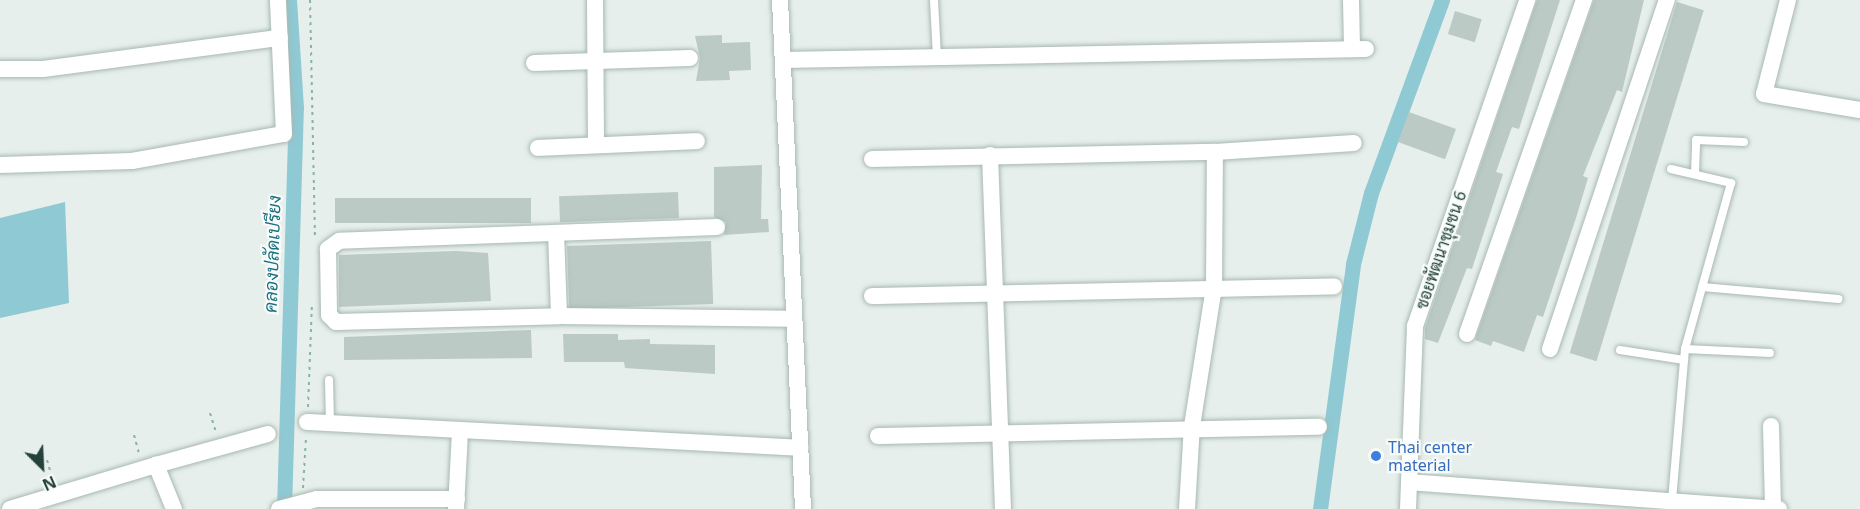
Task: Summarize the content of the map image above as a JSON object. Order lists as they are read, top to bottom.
{
  "streets": {
    "street": ["ซอยพัฒนาชุมชน 6"]
  },
  "water": ["คลองปลัดเปรียง"],
  "places": ["Thai center material"],
  "north": "bottom right"
}
